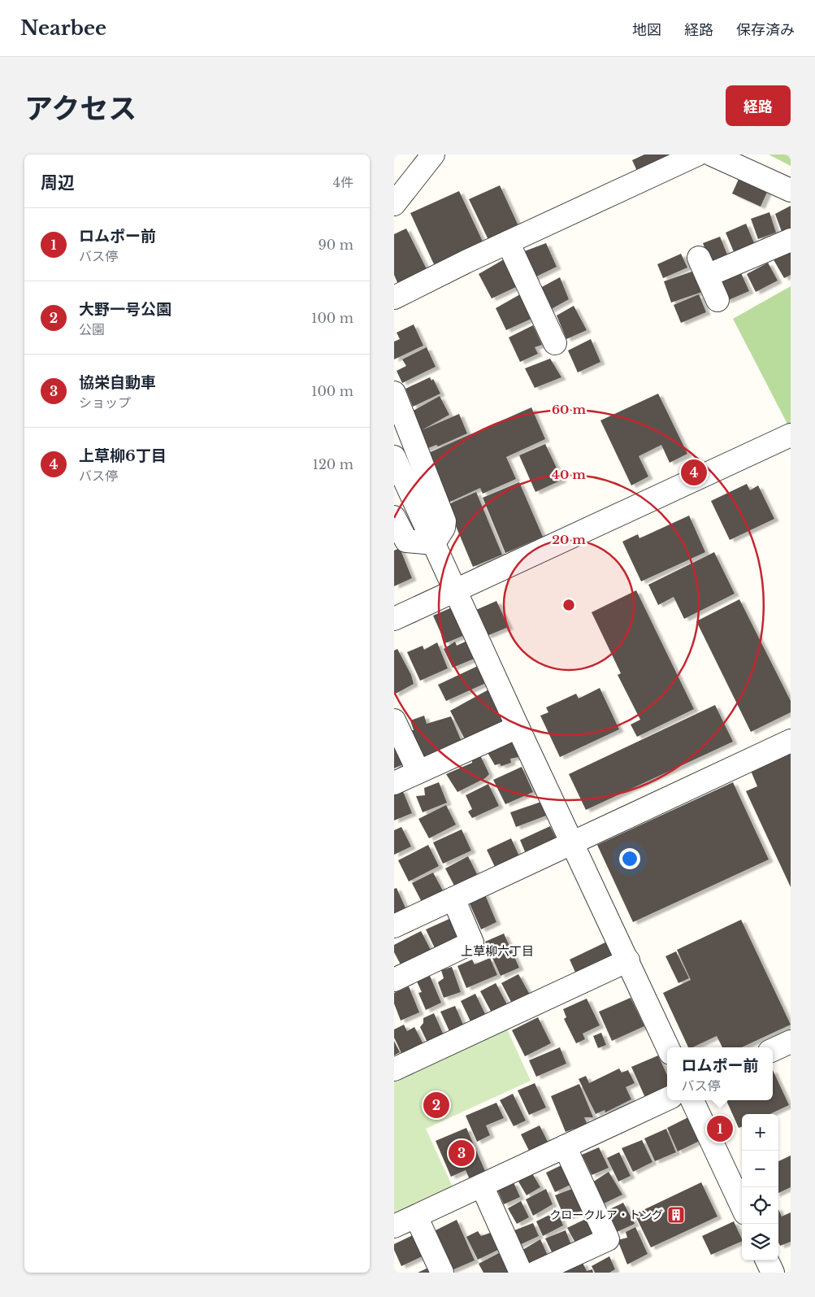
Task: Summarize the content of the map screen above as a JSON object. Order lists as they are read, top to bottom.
{
  "districts": ["上草柳六丁目"],
  "places": {
    "building": ["クロークルア・トング"]
  },
  "page": {
    "header": "Nearbee",
    "nav": ["地図", "経路", "保存済み"],
    "title": "アクセス",
    "buttons": "経路",
    "heading": ["周辺", "4件"],
    "list": [
      {
        "mark": "1",
        "name": "ロムポー前",
        "note": "バス停",
        "value": "90 m"
      },
      {
        "mark": "2",
        "name": "大野一号公園",
        "note": "公園",
        "value": "100 m"
      },
      {
        "mark": "3",
        "name": "協栄自動車",
        "note": "ショップ",
        "value": "100 m"
      },
      {
        "mark": "4",
        "name": "上草柳6丁目",
        "note": "バス停",
        "value": "120 m"
      }
    ],
    "pins": [
      "4",
      "2",
      "1",
      "3"
    ],
    "popup": ["ロムポー前", "バス停"],
    "map_buttons": ["+", "−"]
  },
  "rings": ["60 m", "40 m", "20 m"]
}
